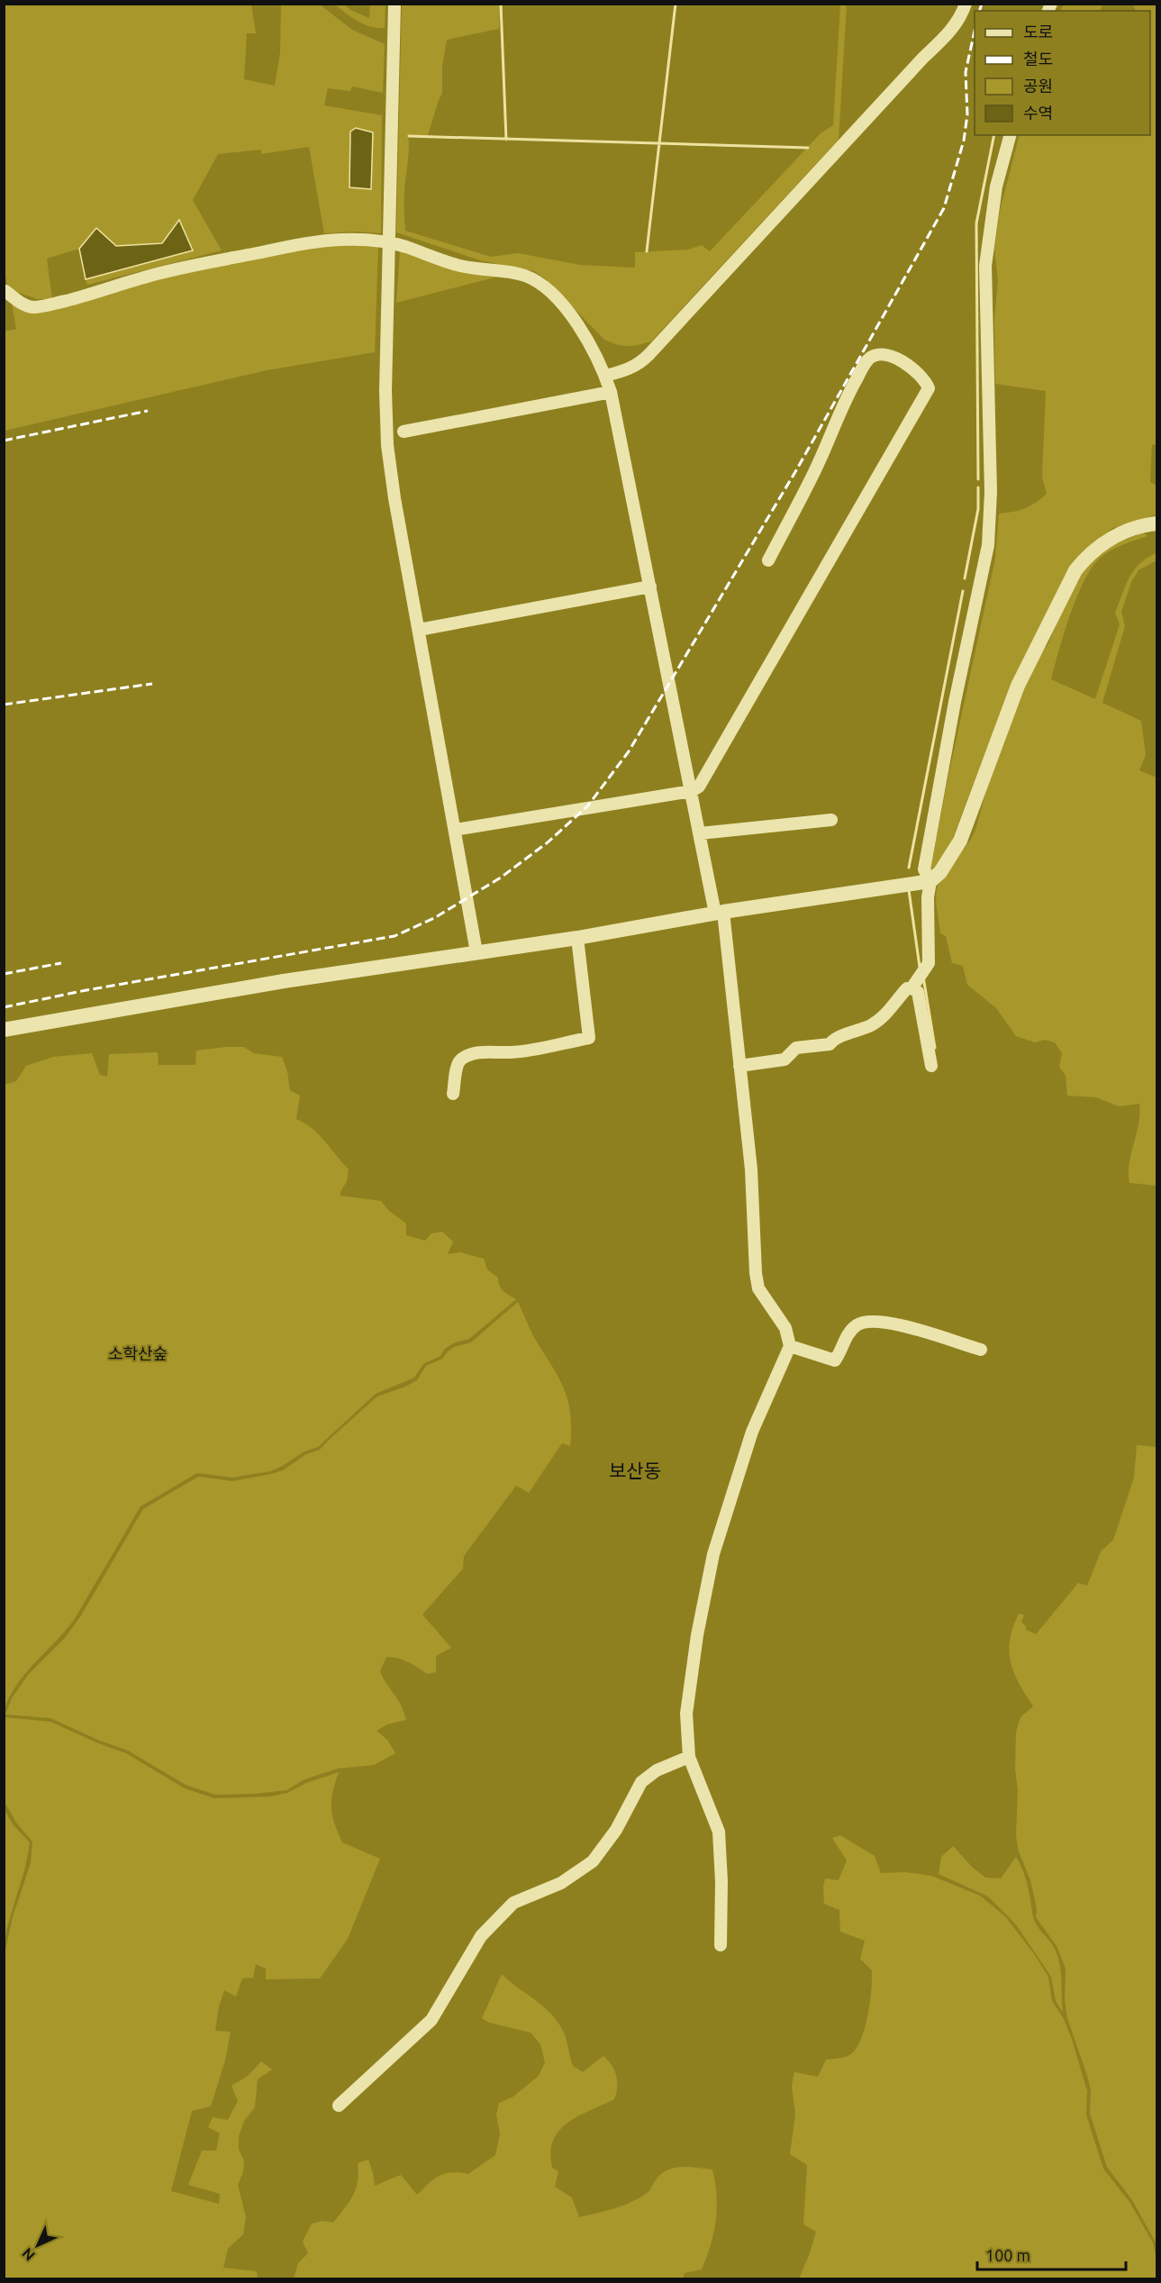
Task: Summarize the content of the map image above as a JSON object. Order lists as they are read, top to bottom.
{
  "districts": ["보산동"],
  "parks": ["소학산숲"],
  "legend": [
    "도로",
    "철도",
    "공원",
    "수역"
  ],
  "scale_bar": "100 m",
  "north": "bottom left"
}
